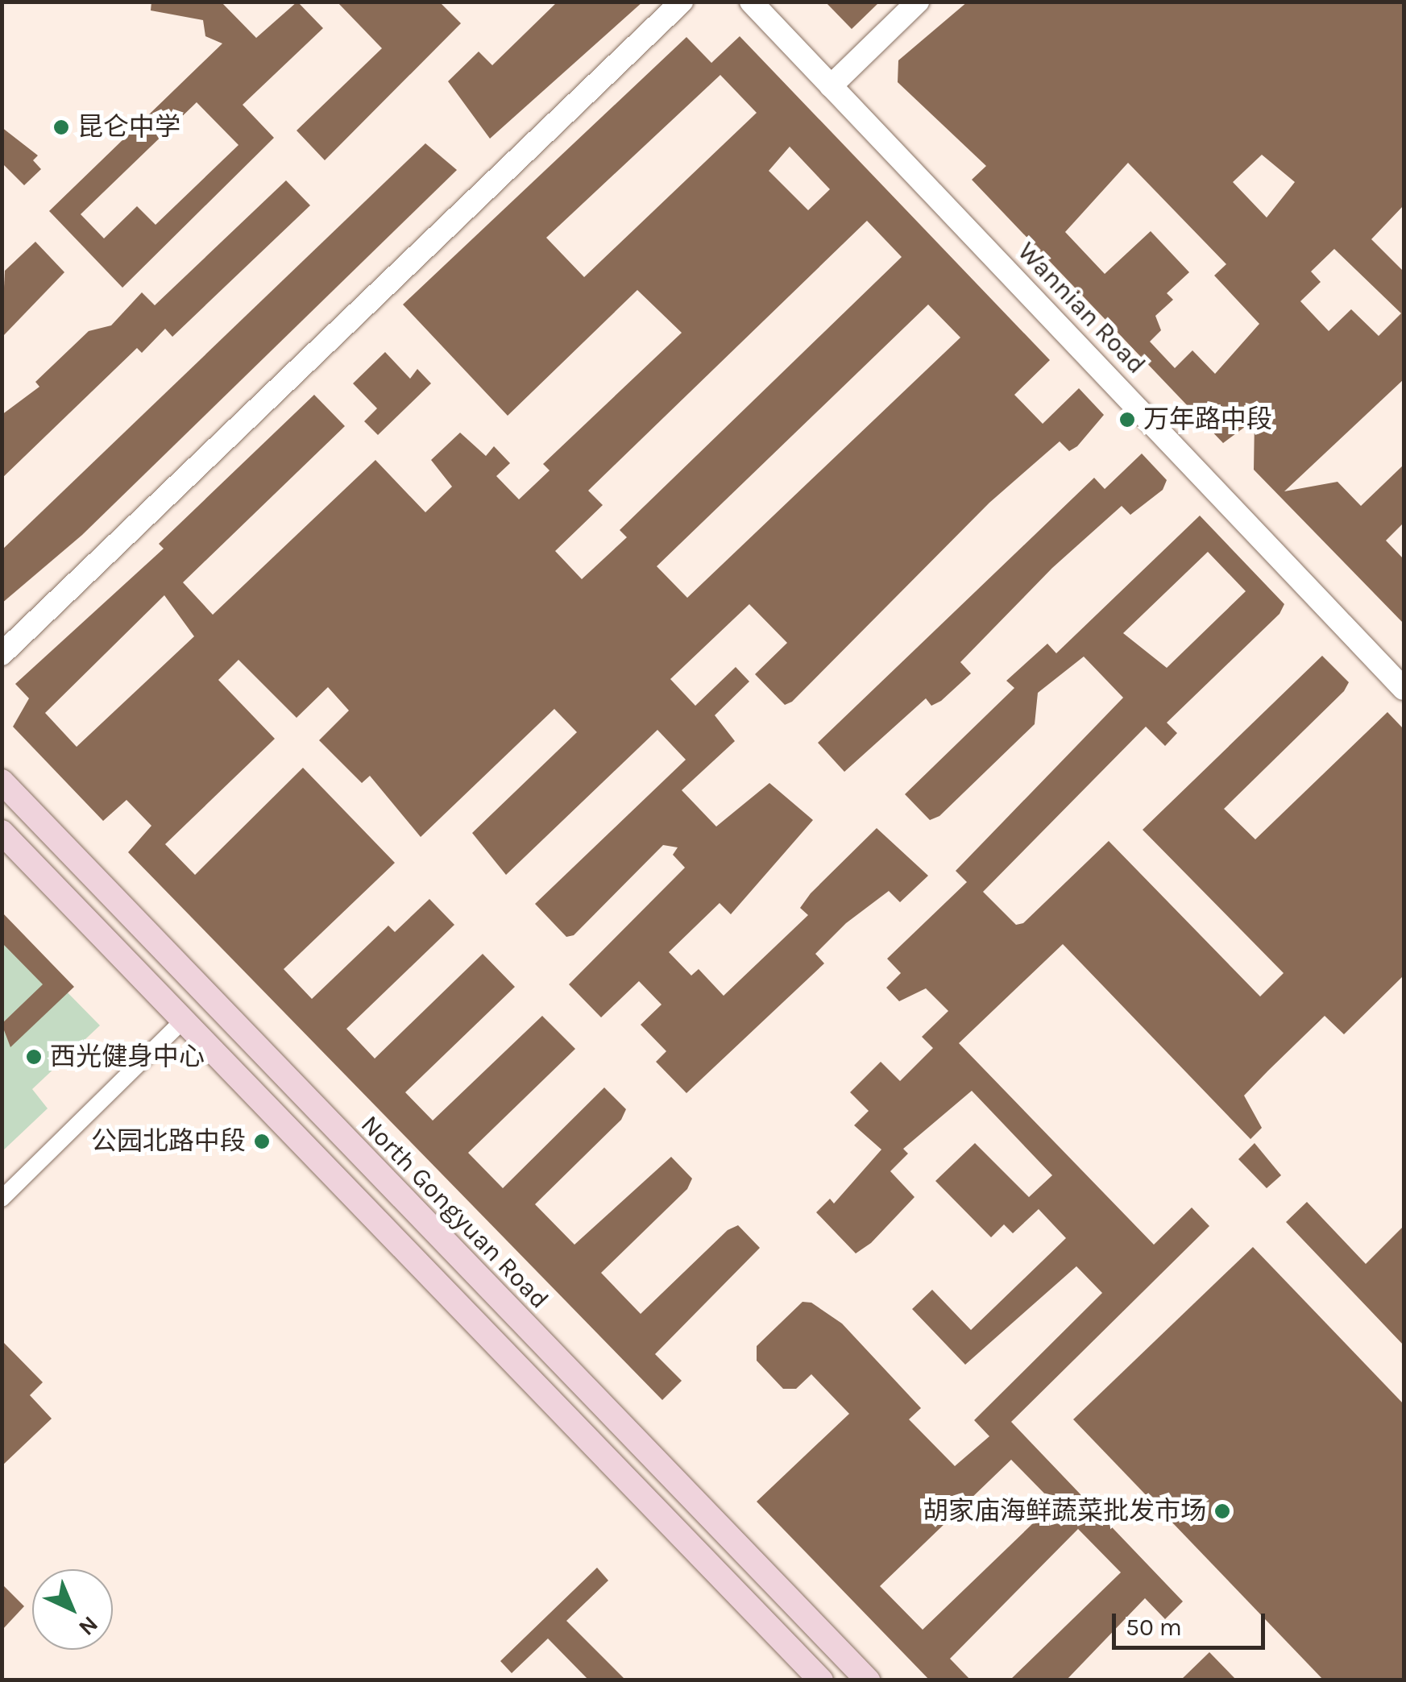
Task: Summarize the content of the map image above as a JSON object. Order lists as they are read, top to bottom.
{
  "streets": {
    "main road": ["North Gongyuan Road"],
    "street": ["Wannian Road"]
  },
  "places": [
    "昆仑中学",
    "万年路中段",
    "西光健身中心",
    "公园北路中段",
    "胡家庙海鲜蔬菜批发市场"
  ],
  "scale_bar": "50 m",
  "north": "bottom right"
}
